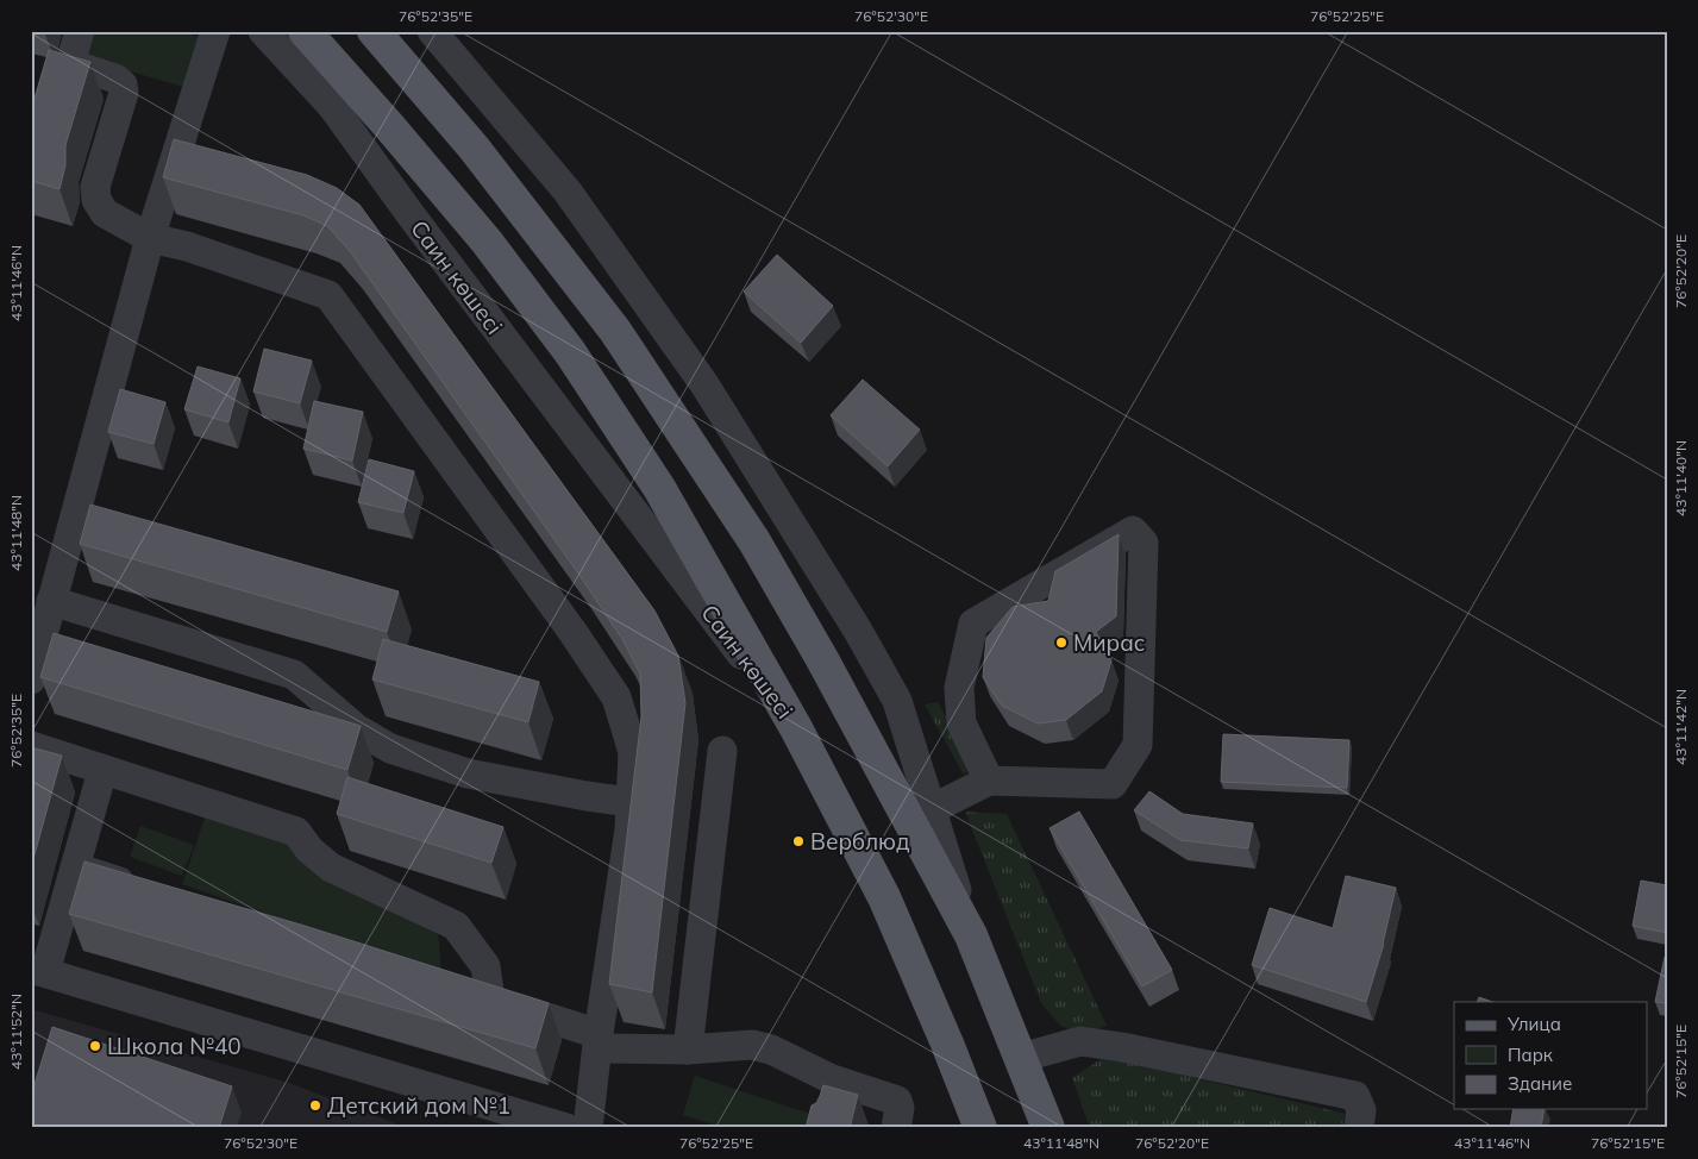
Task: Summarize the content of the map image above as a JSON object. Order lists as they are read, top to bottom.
{
  "streets": {
    "main road": ["Саин көшесі"]
  },
  "places": [
    "Мирас",
    "Верблюд",
    "Школа №40",
    "Детский дом №1"
  ],
  "legend": ["Улица", "Парк", "Здание"],
  "coordinates": [
    "76°52'35\"E",
    "76°52'30\"E",
    "76°52'25\"E",
    "76°52'20\"E",
    "43°11'46\"N",
    "43°11'40\"N",
    "43°11'48\"N",
    "43°11'42\"N",
    "43°11'52\"N",
    "76°52'15\"E"
  ]
}
